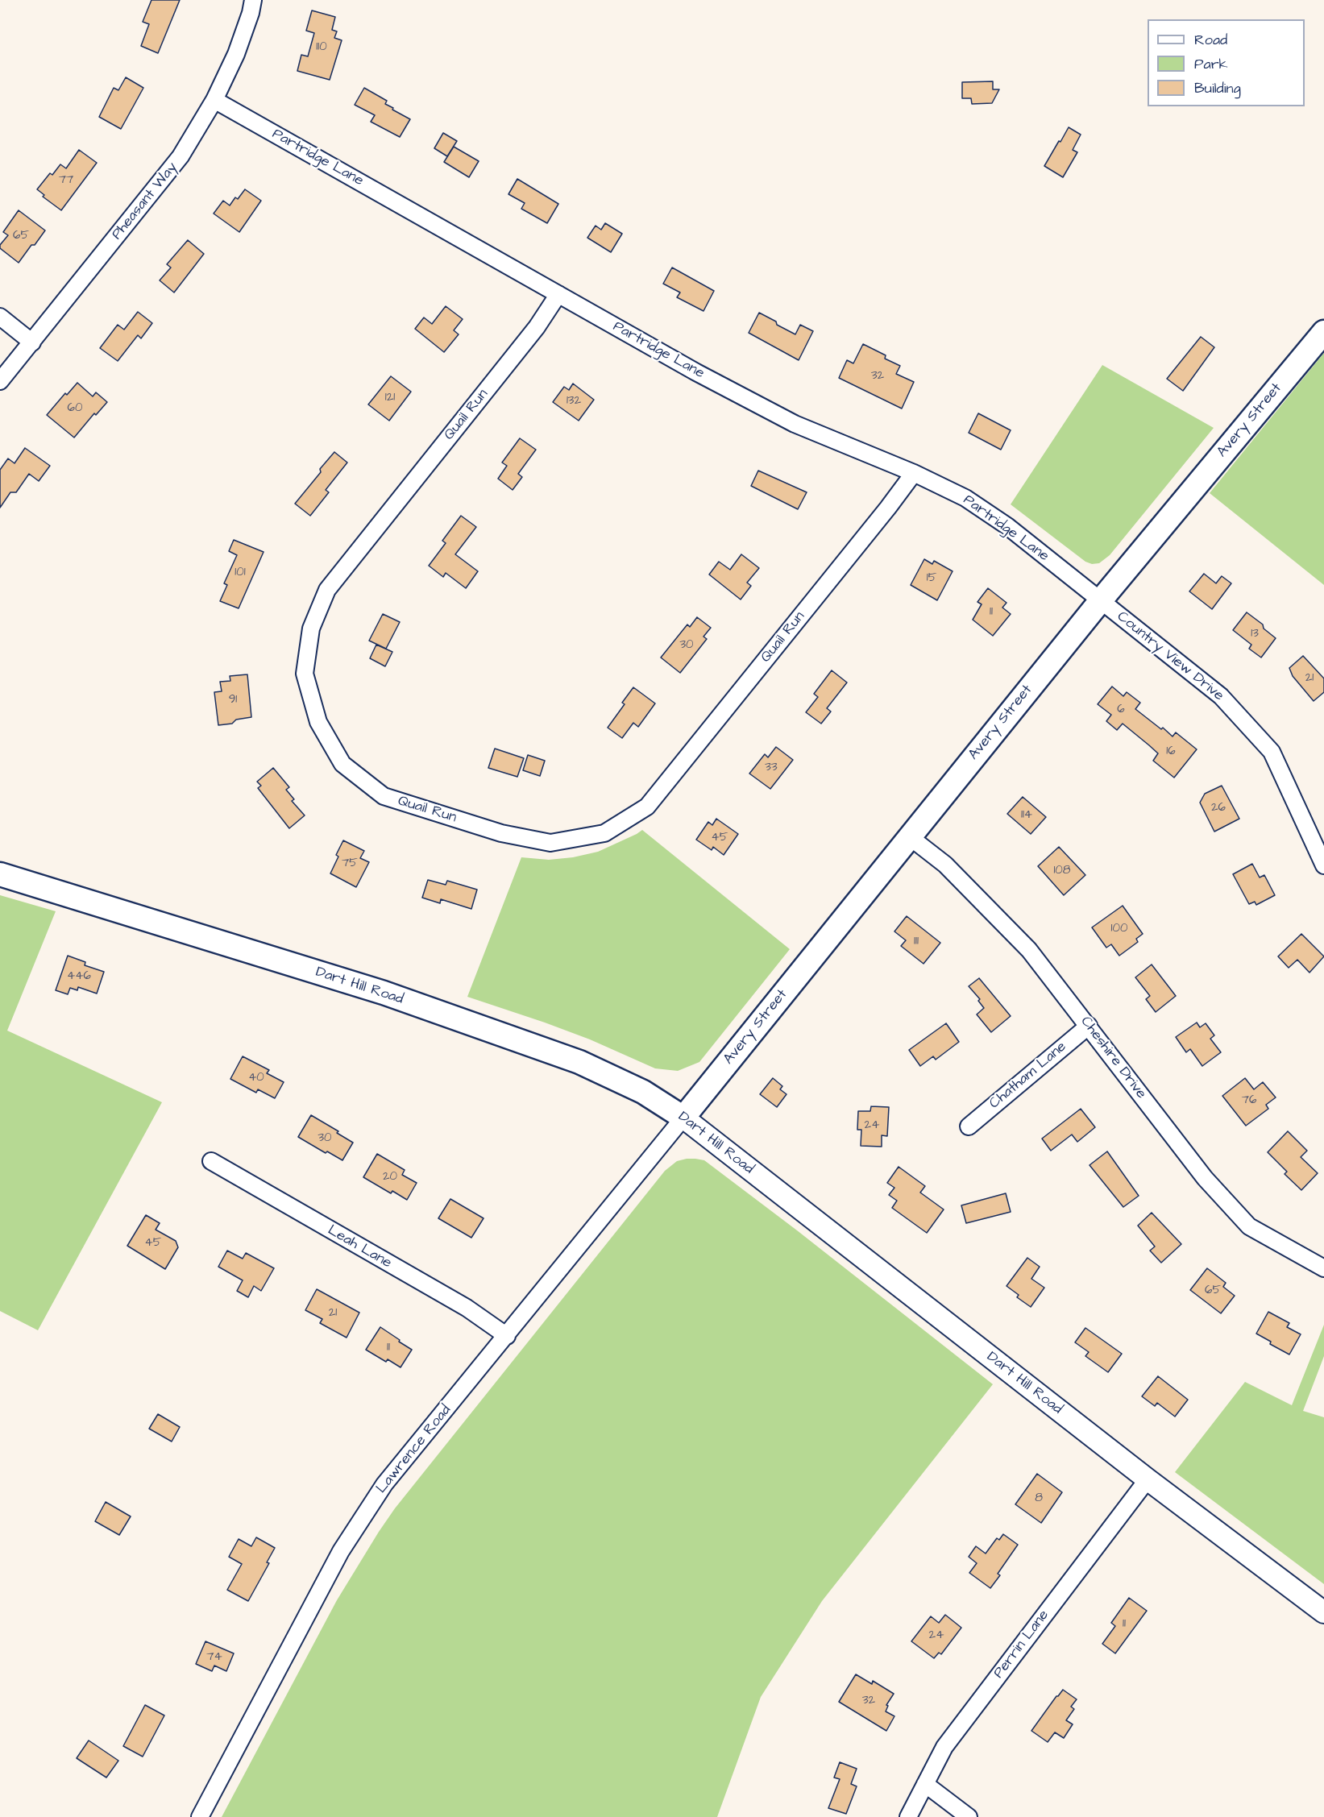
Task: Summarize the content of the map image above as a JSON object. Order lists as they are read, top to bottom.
{
  "streets": {
    "main road": ["Avery Street", "Dart Hill Road"],
    "street": [
      "Partridge Lane",
      "Pheasant Way",
      "Quail Run",
      "Country View Drive",
      "Cheshire Drive",
      "Chatham Lane",
      "Leah Lane",
      "Lawrence Road",
      "Perrin Lane"
    ]
  },
  "crossings": [
    ["Partridge Lane", "Pheasant Way"],
    ["Partridge Lane", "Quail Run"],
    ["Partridge Lane", "Avery Street"],
    ["Partridge Lane", "Country View Drive"],
    ["Avery Street", "Country View Drive"],
    ["Avery Street", "Dart Hill Road"],
    ["Avery Street", "Cheshire Drive"],
    ["Avery Street", "Lawrence Road"],
    ["Dart Hill Road", "Lawrence Road"],
    ["Dart Hill Road", "Perrin Lane"],
    ["Cheshire Drive", "Chatham Lane"],
    ["Leah Lane", "Lawrence Road"]
  ],
  "house_numbers": [
    "110",
    "77",
    "65",
    "32",
    "121",
    "132",
    "60",
    "101",
    "15",
    "11",
    "13",
    "30",
    "21",
    "91",
    "6",
    "16",
    "33",
    "26",
    "114",
    "45",
    "75",
    "108",
    "100",
    "111",
    "446",
    "40",
    "76",
    "24",
    "30",
    "20",
    "45",
    "65",
    "21",
    "11",
    "8",
    "11",
    "24",
    "74",
    "32"
  ],
  "legend": ["Road", "Park", "Building"]
}
